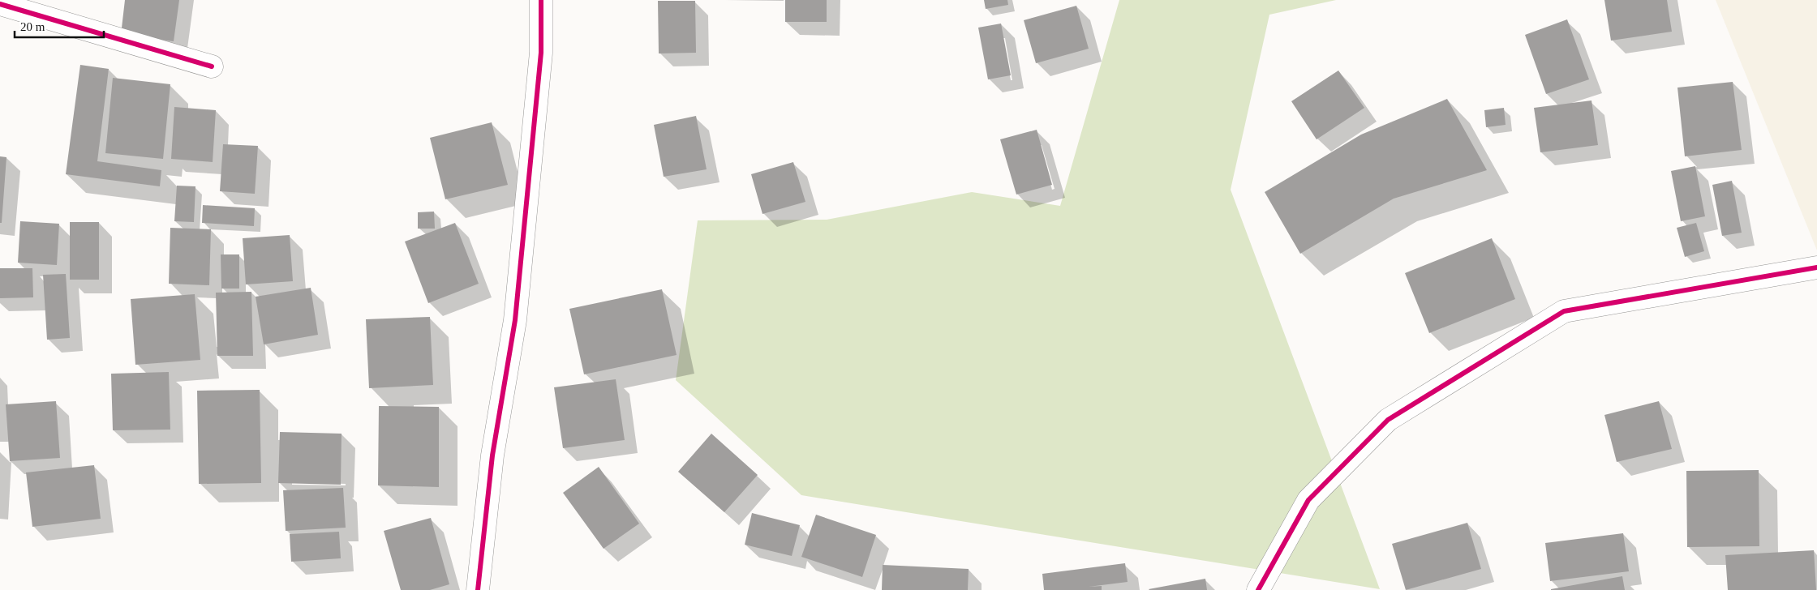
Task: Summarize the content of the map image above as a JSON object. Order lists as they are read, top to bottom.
{
  "scale_bar": "20 m"
}
